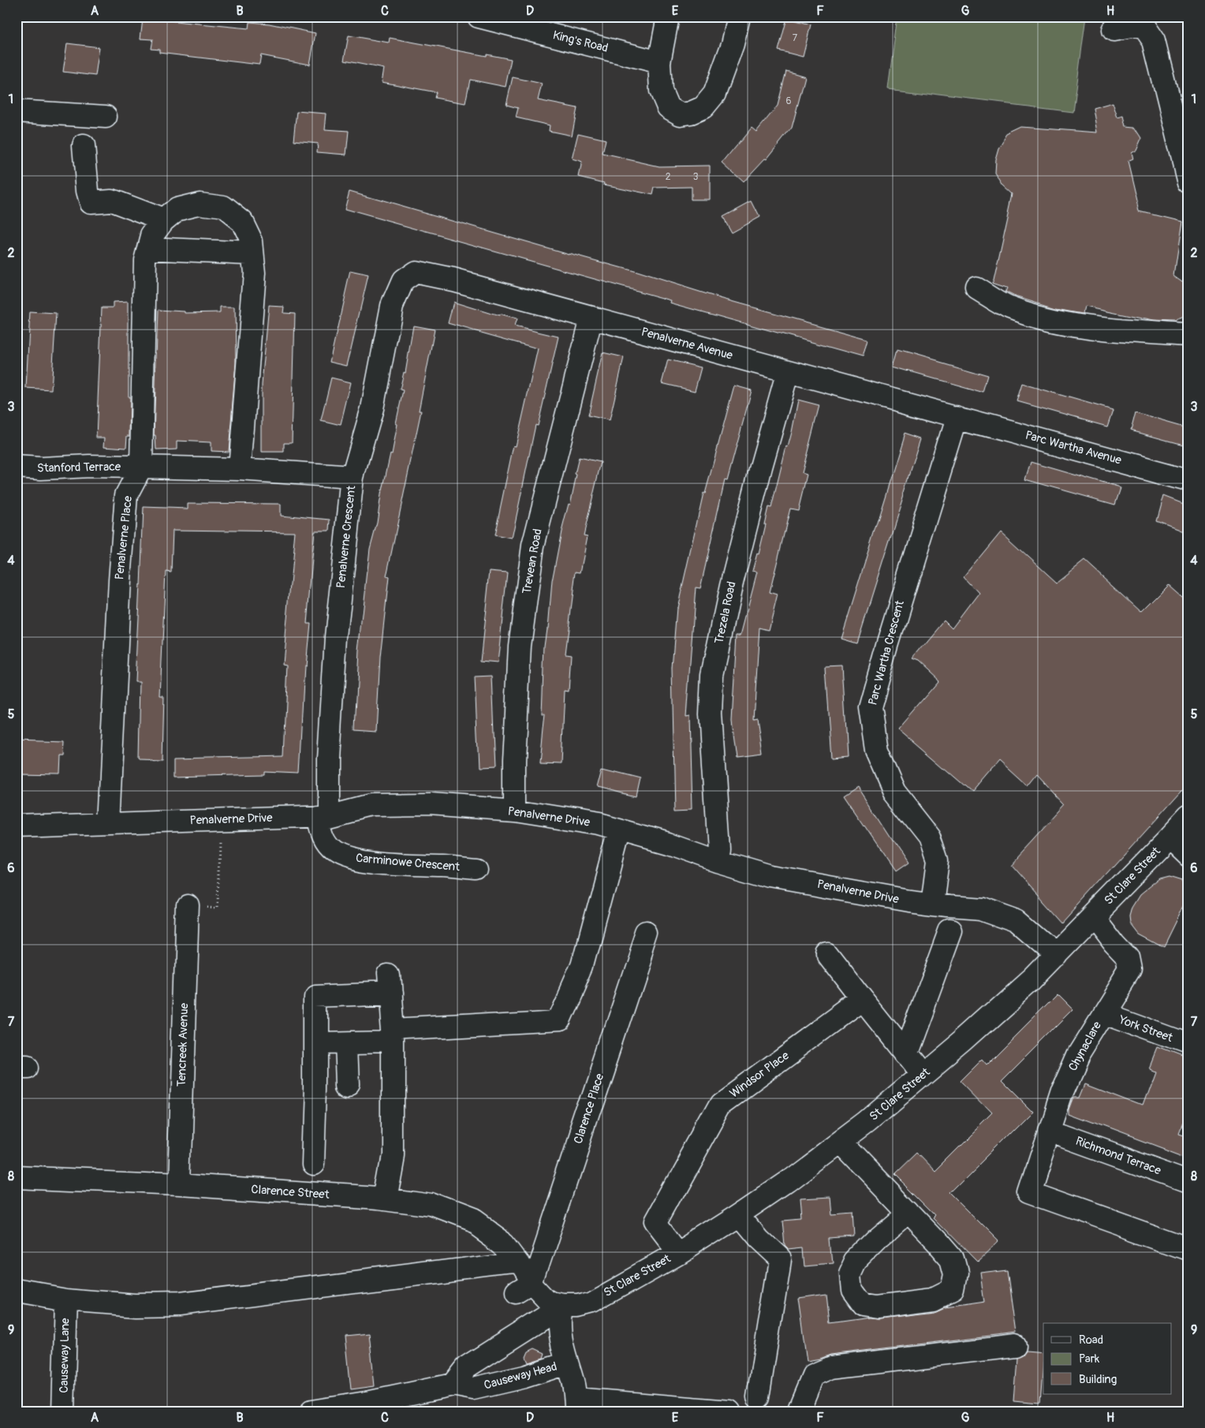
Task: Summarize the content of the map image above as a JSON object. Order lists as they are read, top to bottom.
{
  "streets": {
    "street": [
      "King's Road",
      "Penalverne Avenue",
      "Parc Wartha Avenue",
      "Stanford Terrace",
      "Penalverne Crescent",
      "Penalverne Place",
      "Trevean Road",
      "Trezela Road",
      "Parc Wartha Crescent",
      "Penalverne Drive",
      "Carminowe Crescent",
      "St Clare Street",
      "York Street",
      "Tencreek Avenue",
      "Chynaclare",
      "Windsor Place",
      "Clarence Place",
      "Richmond Terrace",
      "Clarence Street",
      "Causeway Lane",
      "Causeway Head"
    ]
  },
  "crossings": [
    ["Penalverne Avenue", "Parc Wartha Avenue"],
    ["Penalverne Avenue", "Penalverne Crescent"],
    ["Penalverne Avenue", "Trevean Road"],
    ["Penalverne Avenue", "Trezela Road"],
    ["Penalverne Avenue", "Parc Wartha Crescent"],
    ["Parc Wartha Avenue", "Parc Wartha Crescent"],
    ["Stanford Terrace", "Penalverne Place"],
    ["Penalverne Crescent", "Penalverne Drive"],
    ["Penalverne Crescent", "Carminowe Crescent"],
    ["Penalverne Place", "Penalverne Drive"],
    ["Trevean Road", "Penalverne Drive"],
    ["Trezela Road", "Penalverne Drive"],
    ["Parc Wartha Crescent", "Penalverne Drive"],
    ["Penalverne Drive", "Carminowe Crescent"],
    ["Penalverne Drive", "St Clare Street"],
    ["St Clare Street", "Chynaclare"],
    ["St Clare Street", "Windsor Place"],
    ["St Clare Street", "Clarence Street"],
    ["York Street", "Chynaclare"],
    ["Tencreek Avenue", "Clarence Street"],
    ["Chynaclare", "Richmond Terrace"],
    ["Clarence Place", "Clarence Street"]
  ],
  "house_numbers": [
    "7",
    "6",
    "2",
    "3"
  ],
  "legend": ["Road", "Park", "Building"],
  "grid": {
    "columns": [
      "A",
      "B",
      "C",
      "D",
      "E",
      "F",
      "G",
      "H"
    ],
    "rows": [
      "1",
      "2",
      "3",
      "4",
      "5",
      "6",
      "7",
      "8",
      "9"
    ]
  }
}
